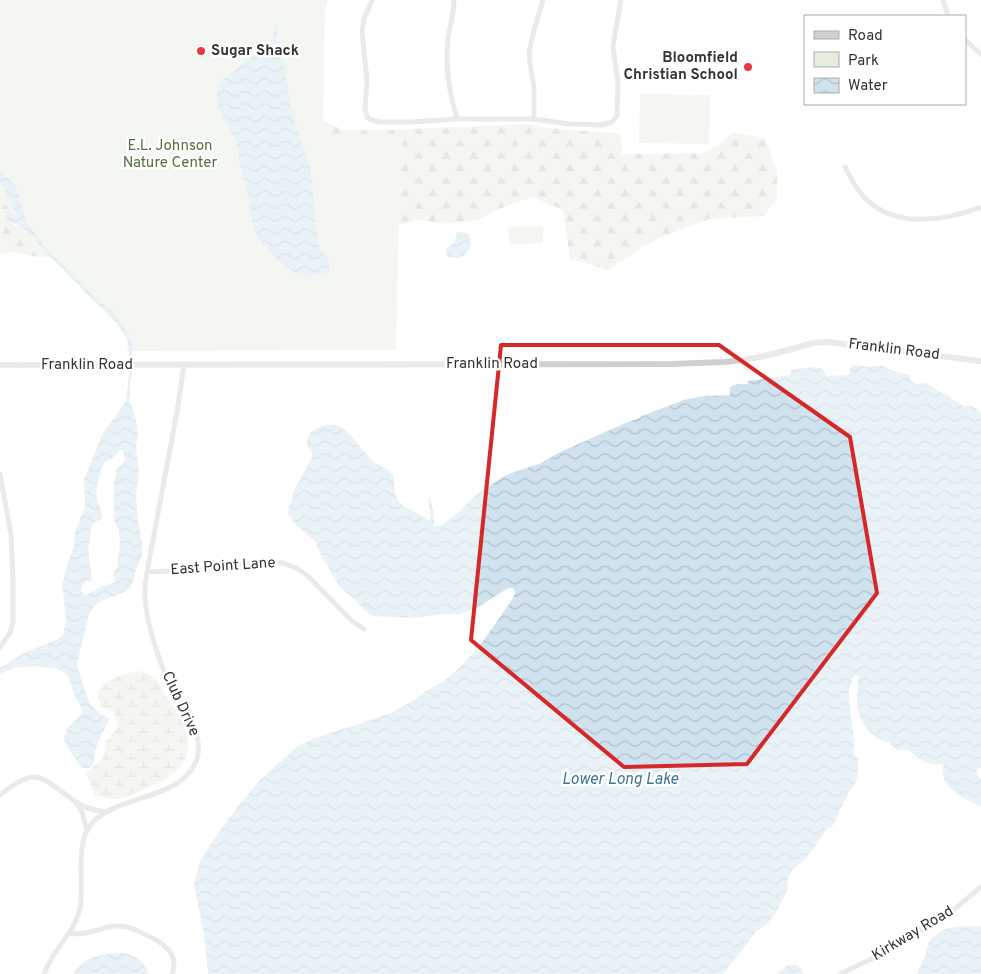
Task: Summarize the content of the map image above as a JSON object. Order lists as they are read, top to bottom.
{
  "streets": {
    "street": [
      "Franklin Road",
      "East Point Lane",
      "Club Drive",
      "Kirkway Road"
    ]
  },
  "crossings": [
    ["Franklin Road", "Club Drive"],
    ["East Point Lane", "Club Drive"]
  ],
  "water": ["Lower Long Lake"],
  "parks": ["E.L. Johnson Nature Center"],
  "places": ["Sugar Shack", "Bloomfield Christian School"],
  "legend": ["Road", "Park", "Water"]
}
